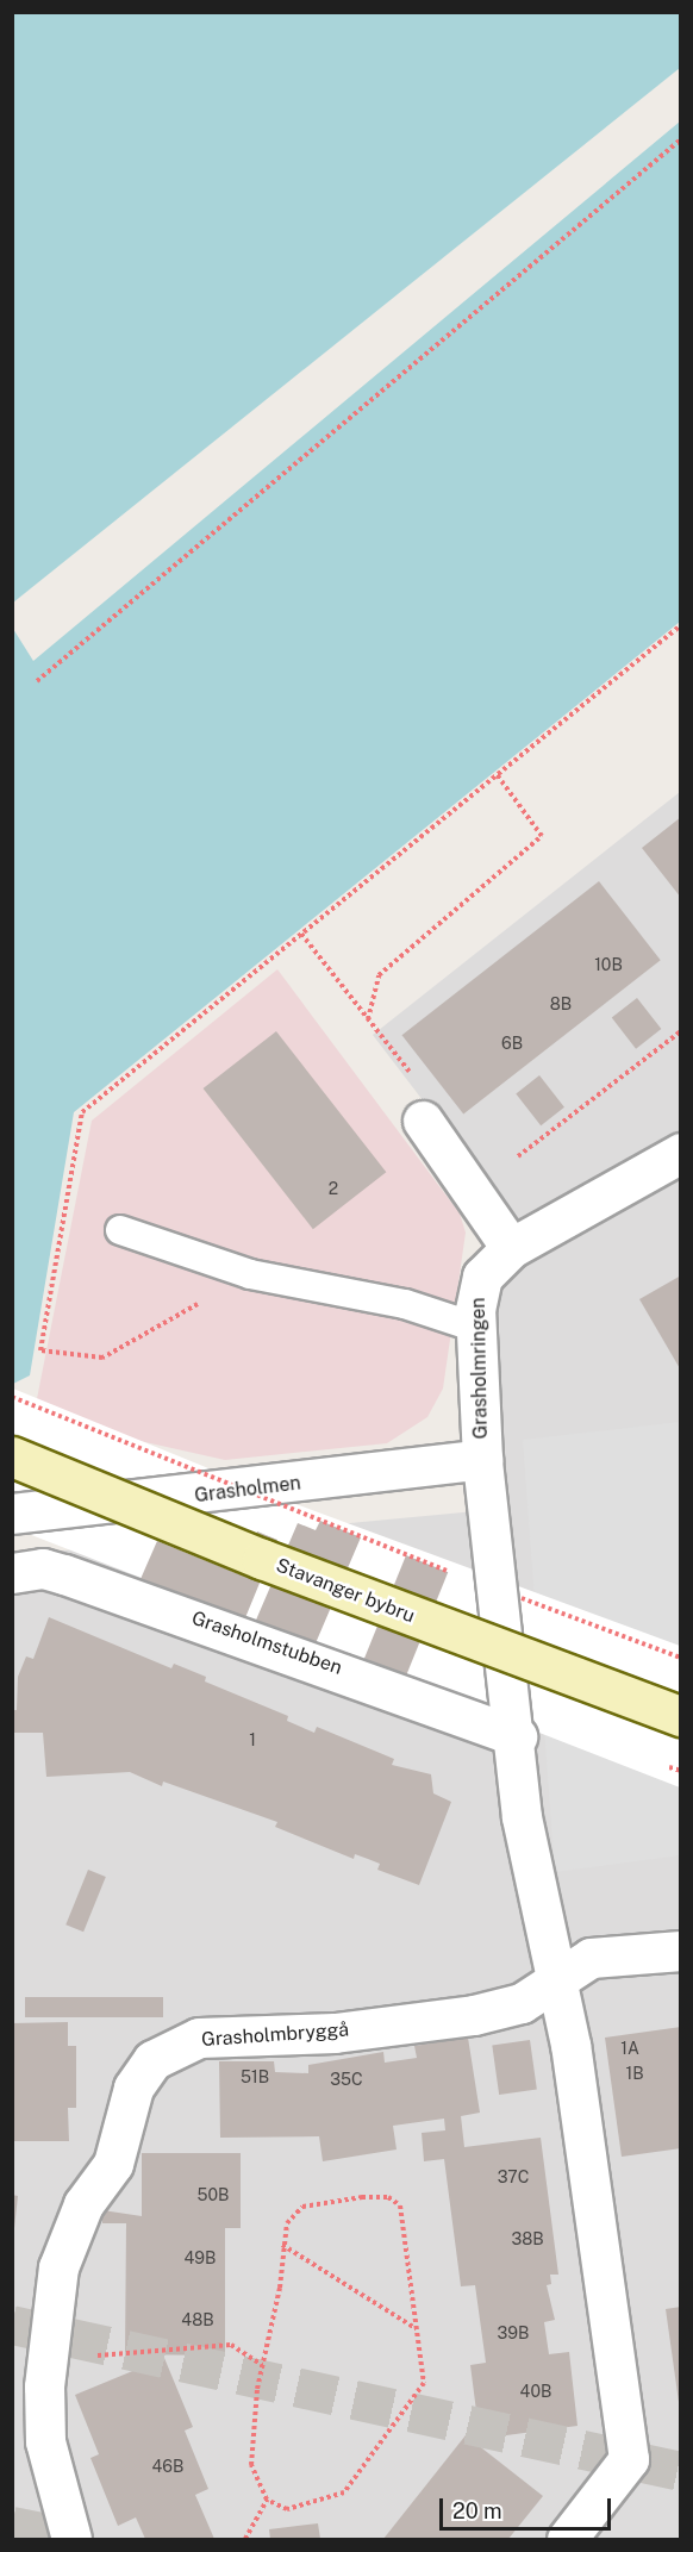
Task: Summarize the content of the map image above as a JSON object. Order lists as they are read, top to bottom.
{
  "streets": {
    "main road": ["Stavanger bybru"],
    "street": [
      "Grasholmringen",
      "Grasholmen",
      "Grasholmstubben",
      "Grasholmbryggå"
    ]
  },
  "crossings": [
    ["Grasholmringen", "Grasholmen"]
  ],
  "house_numbers": [
    "10B",
    "8B",
    "6B",
    "2",
    "1",
    "1A",
    "1B",
    "51B",
    "35C",
    "37C",
    "50B",
    "38B",
    "49B",
    "48B",
    "39B",
    "40B",
    "46B"
  ],
  "scale_bar": "20 m"
}
